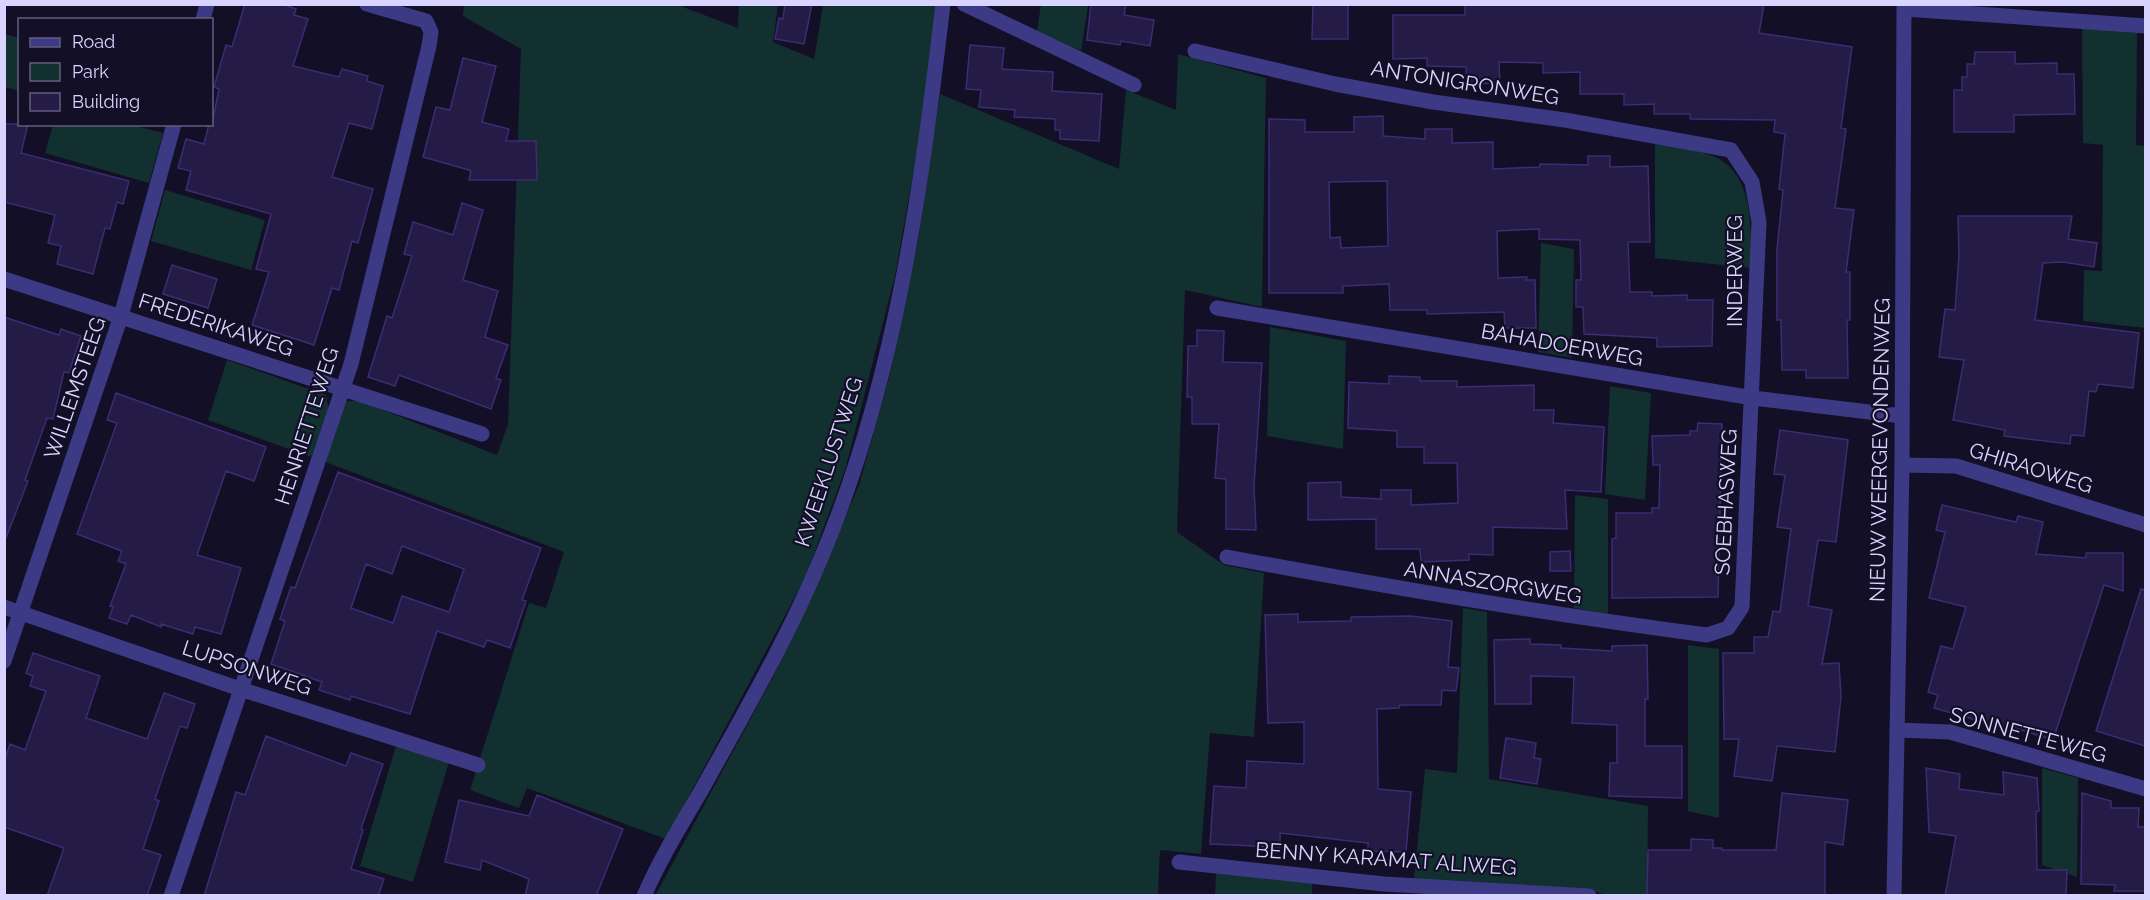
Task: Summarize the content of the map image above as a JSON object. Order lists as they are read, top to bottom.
{
  "streets": {
    "street": [
      "ANTONIGRONWEG",
      "INDERWEG",
      "FREDERIKAWEG",
      "BAHADOERWEG",
      "WILLEMSTEEG",
      "HENRIETTEWEG",
      "NIEUW WEERGEVONDENWEG",
      "KWEEKLUSTWEG",
      "GHIRAOWEG",
      "SOEBHASWEG",
      "ANNASZORGWEG",
      "LUPSONWEG",
      "SONNETTEWEG",
      "BENNY KARAMAT ALIWEG"
    ]
  },
  "crossings": [
    ["ANTONIGRONWEG", "INDERWEG"],
    ["INDERWEG", "BAHADOERWEG"],
    ["INDERWEG", "SOEBHASWEG"],
    ["FREDERIKAWEG", "WILLEMSTEEG"],
    ["FREDERIKAWEG", "HENRIETTEWEG"],
    ["BAHADOERWEG", "NIEUW WEERGEVONDENWEG"],
    ["BAHADOERWEG", "SOEBHASWEG"],
    ["WILLEMSTEEG", "LUPSONWEG"],
    ["HENRIETTEWEG", "LUPSONWEG"],
    ["NIEUW WEERGEVONDENWEG", "GHIRAOWEG"],
    ["NIEUW WEERGEVONDENWEG", "SONNETTEWEG"],
    ["SOEBHASWEG", "ANNASZORGWEG"]
  ],
  "legend": ["Road", "Park", "Building"]
}
